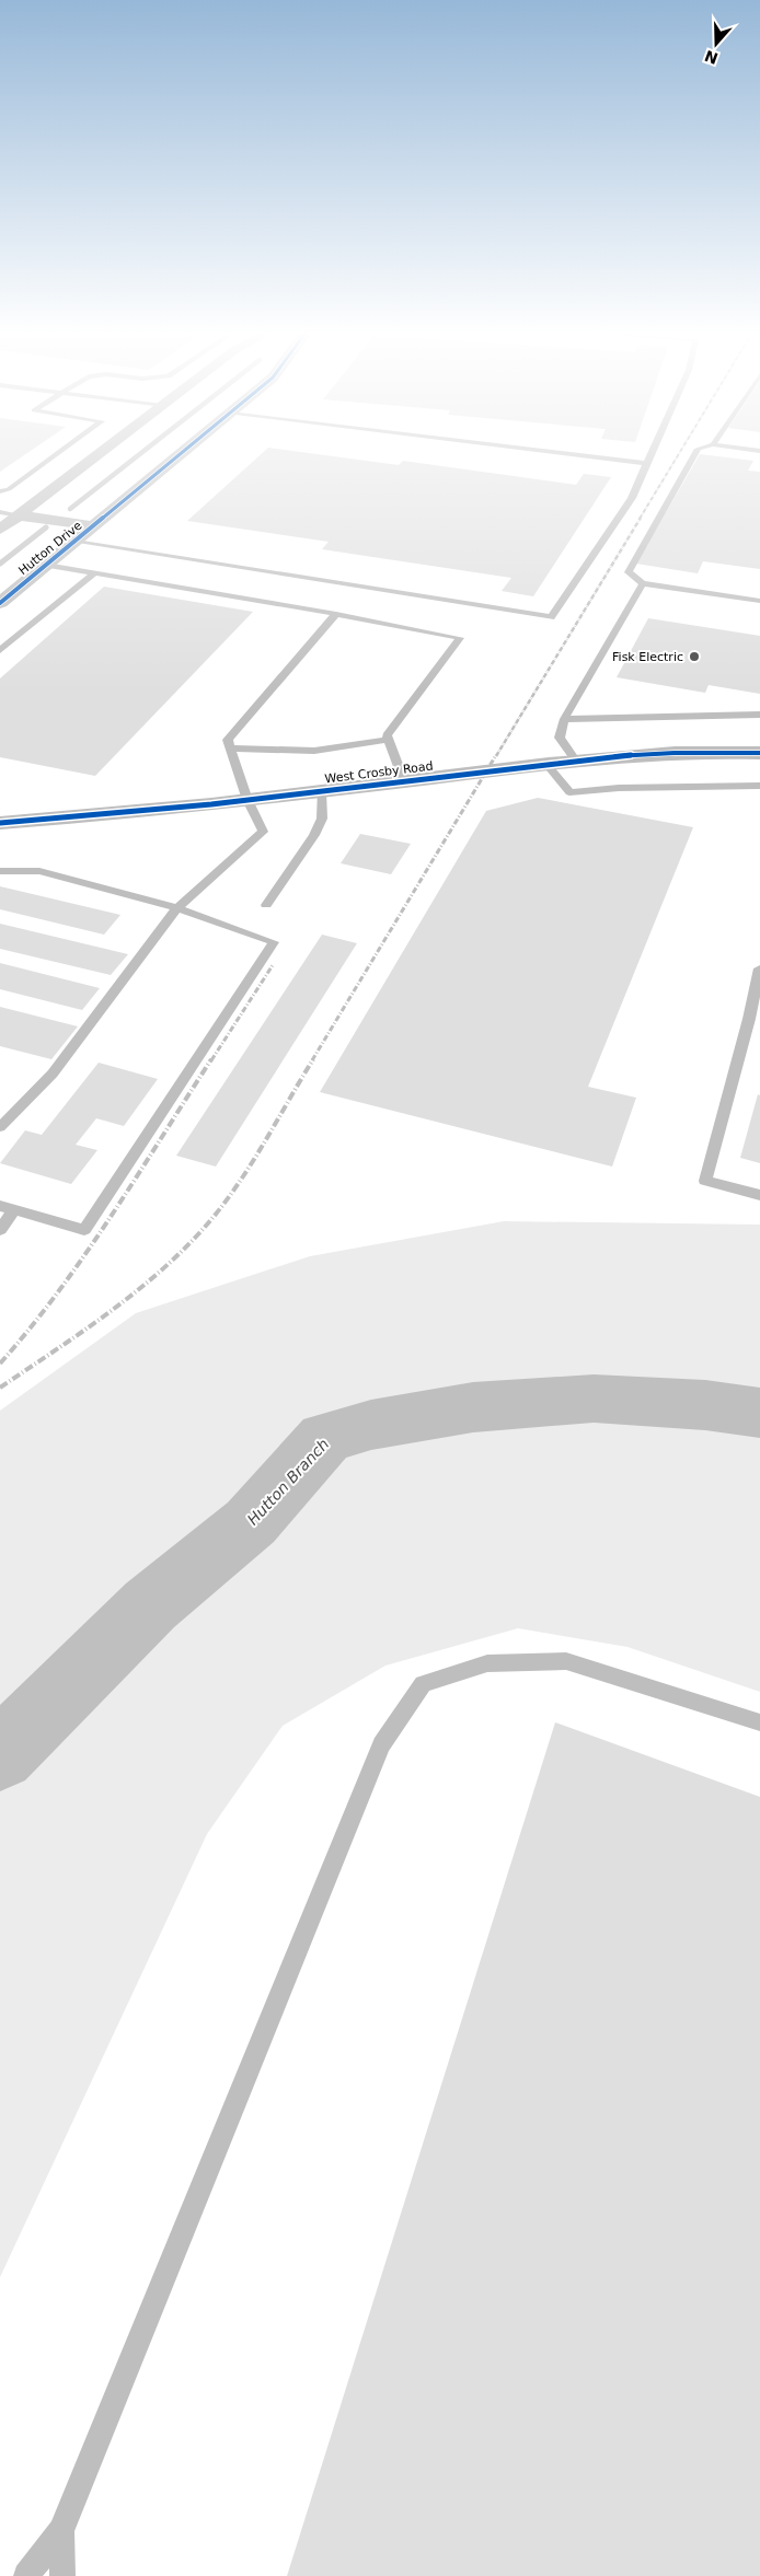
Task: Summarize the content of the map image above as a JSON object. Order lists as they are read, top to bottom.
{
  "streets": {
    "street": ["Hutton Drive", "West Crosby Road"]
  },
  "water": ["Hutton Branch"],
  "places": ["Fisk Electric"],
  "north": "bottom"
}
